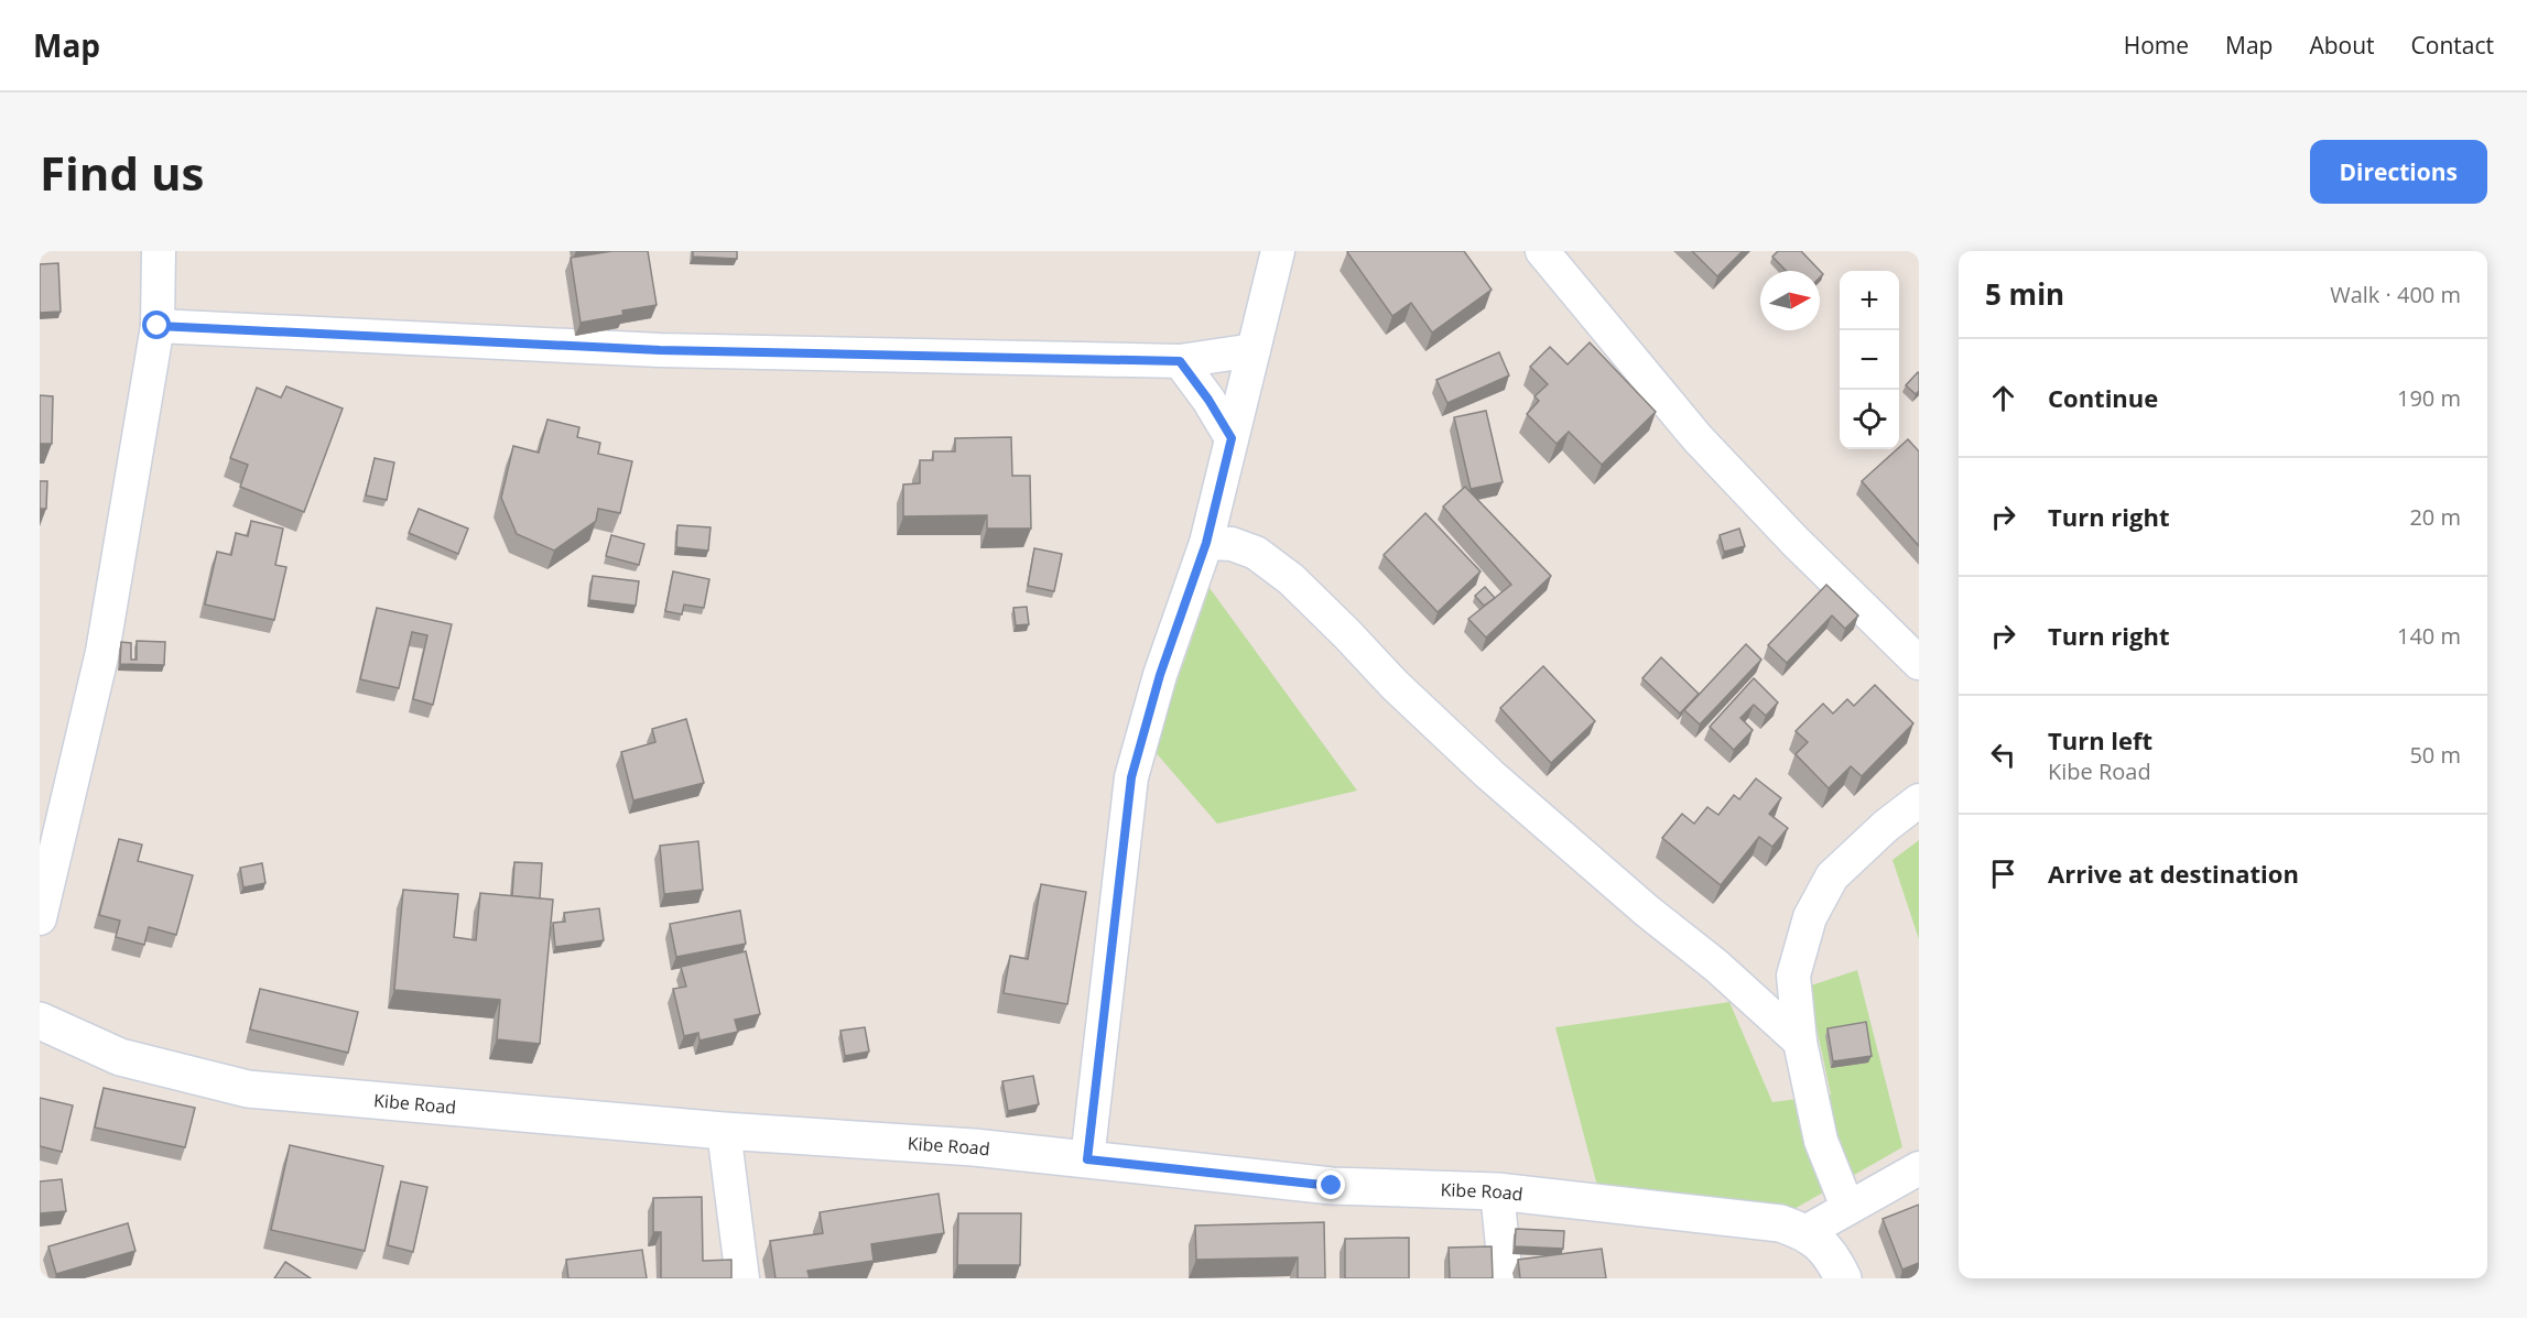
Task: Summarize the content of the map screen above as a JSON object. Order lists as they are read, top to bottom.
{
  "streets": {
    "street": ["Kibe Road"]
  },
  "north": "right",
  "page": {
    "header": "Map",
    "nav": [
      "Home",
      "Map",
      "About",
      "Contact"
    ],
    "buttons": "Directions",
    "title": "Find us",
    "heading": ["5 min", "Walk · 400 m"],
    "map_buttons": ["+", "−"],
    "list": [
      ["Continue", "190 m"],
      ["Turn right", "20 m"],
      ["Turn right", "140 m"],
      ["Turn left", "Kibe Road", "50 m"],
      "Arrive at destination"
    ]
  }
}
